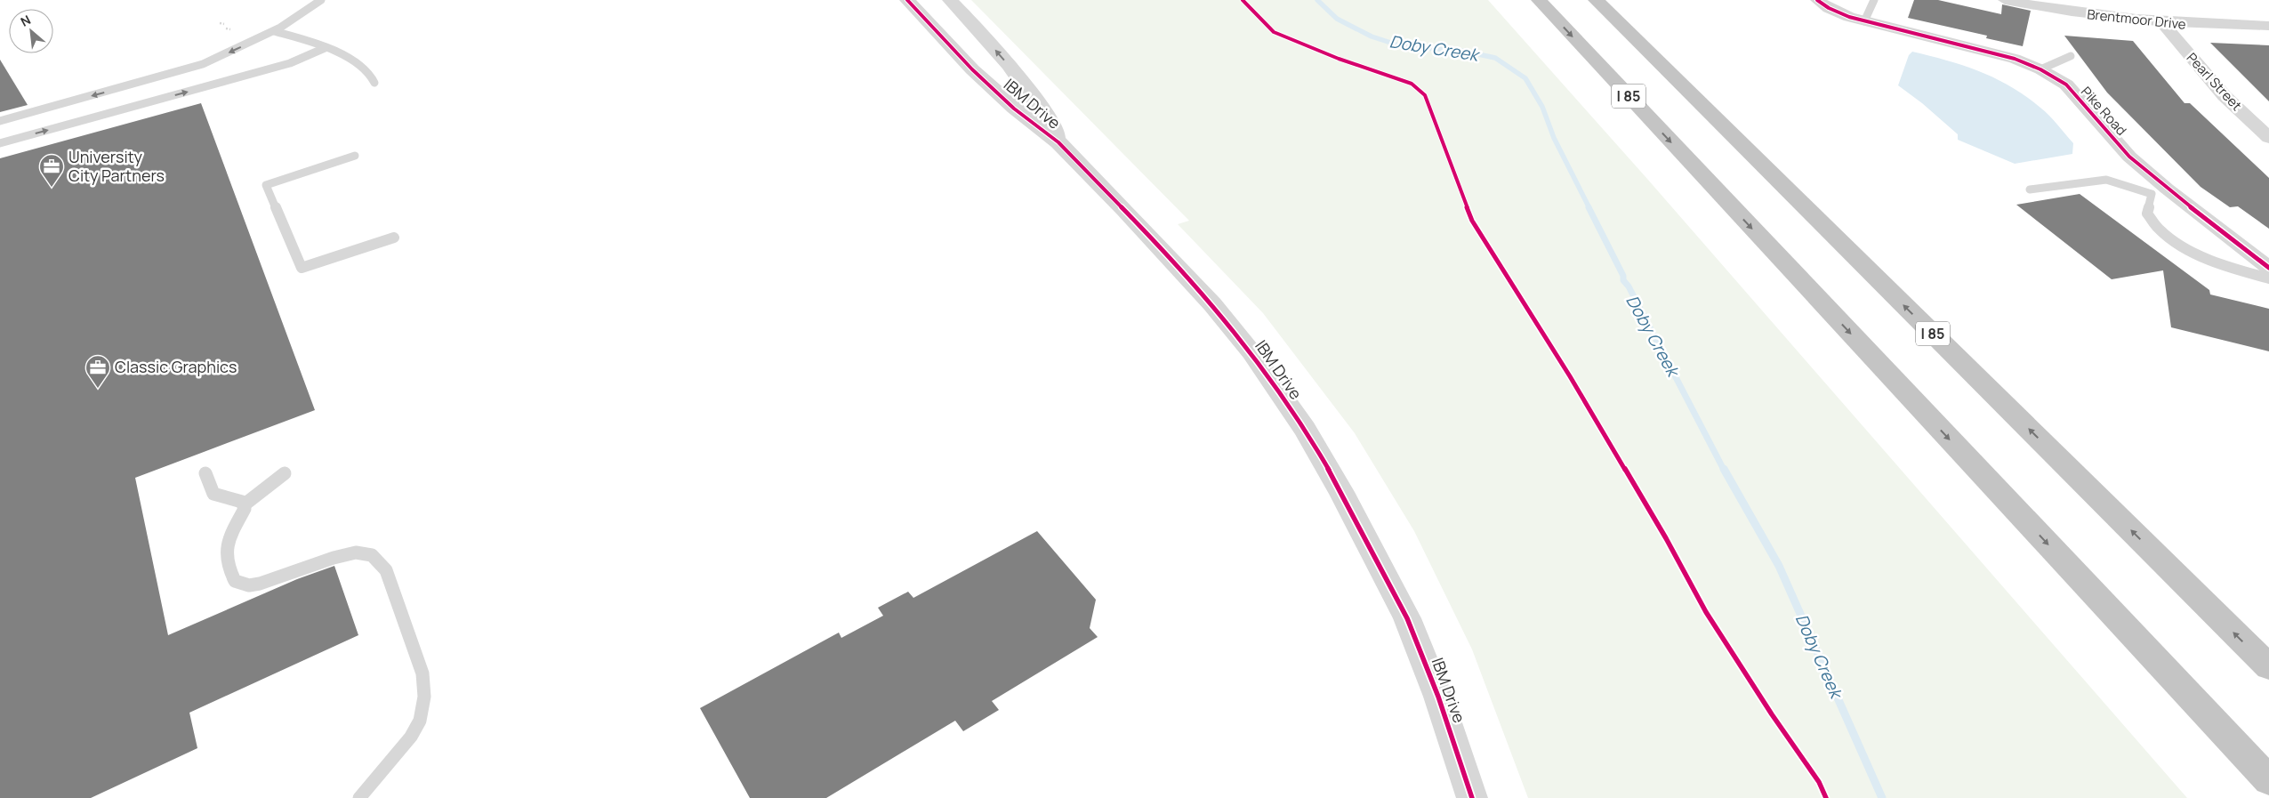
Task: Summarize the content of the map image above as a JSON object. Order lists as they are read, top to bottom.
{
  "streets": {
    "highway": ["I 85"],
    "street": [
      "Brentmoor Drive",
      "Pearl Street",
      "IBM Drive",
      "Pike Road"
    ]
  },
  "crossings": [
    ["Brentmoor Drive", "Pearl Street"]
  ],
  "water": ["Doby Creek"],
  "places": {
    "office": ["University City Partners", "Classic Graphics"]
  },
  "north": "top left"
}
